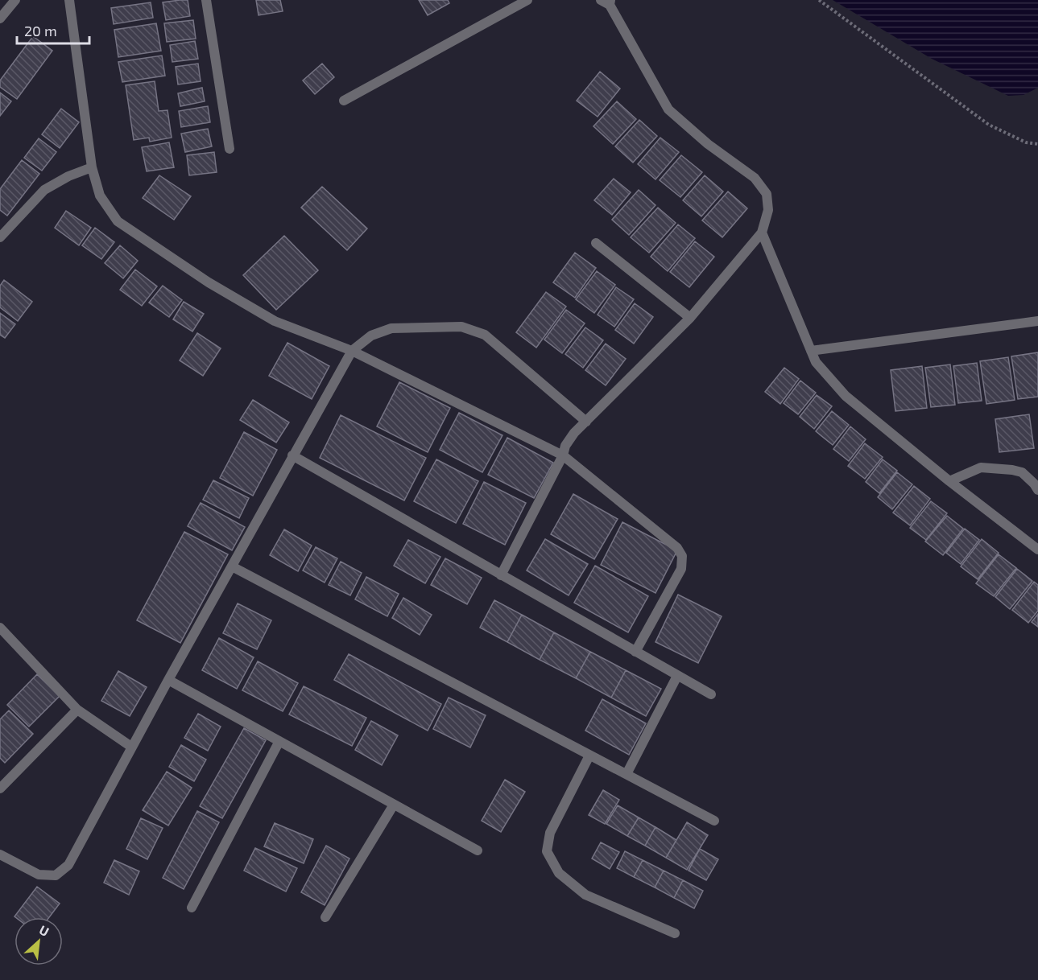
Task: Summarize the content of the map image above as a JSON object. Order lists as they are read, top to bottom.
{
  "scale_bar": "20 m",
  "north": "top right"
}
